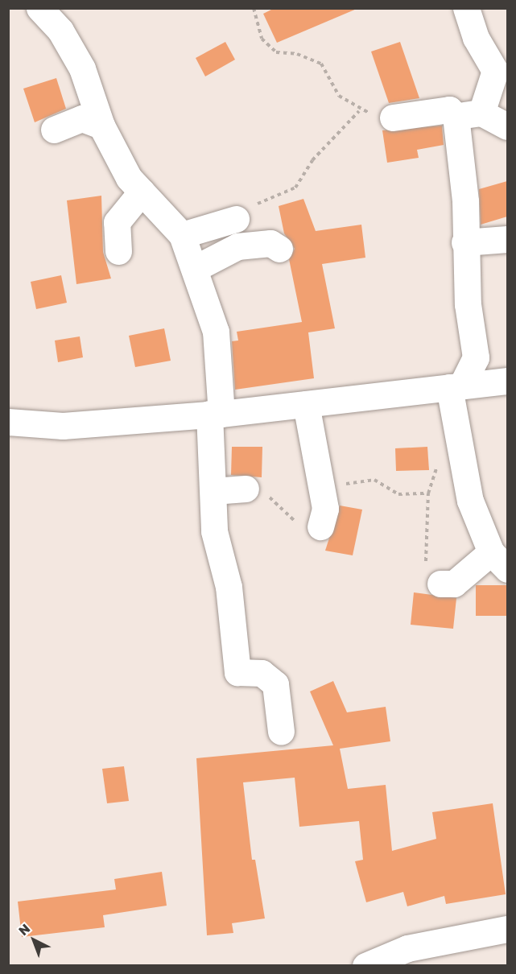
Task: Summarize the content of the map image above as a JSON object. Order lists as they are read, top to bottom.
{
  "north": "top left"
}
